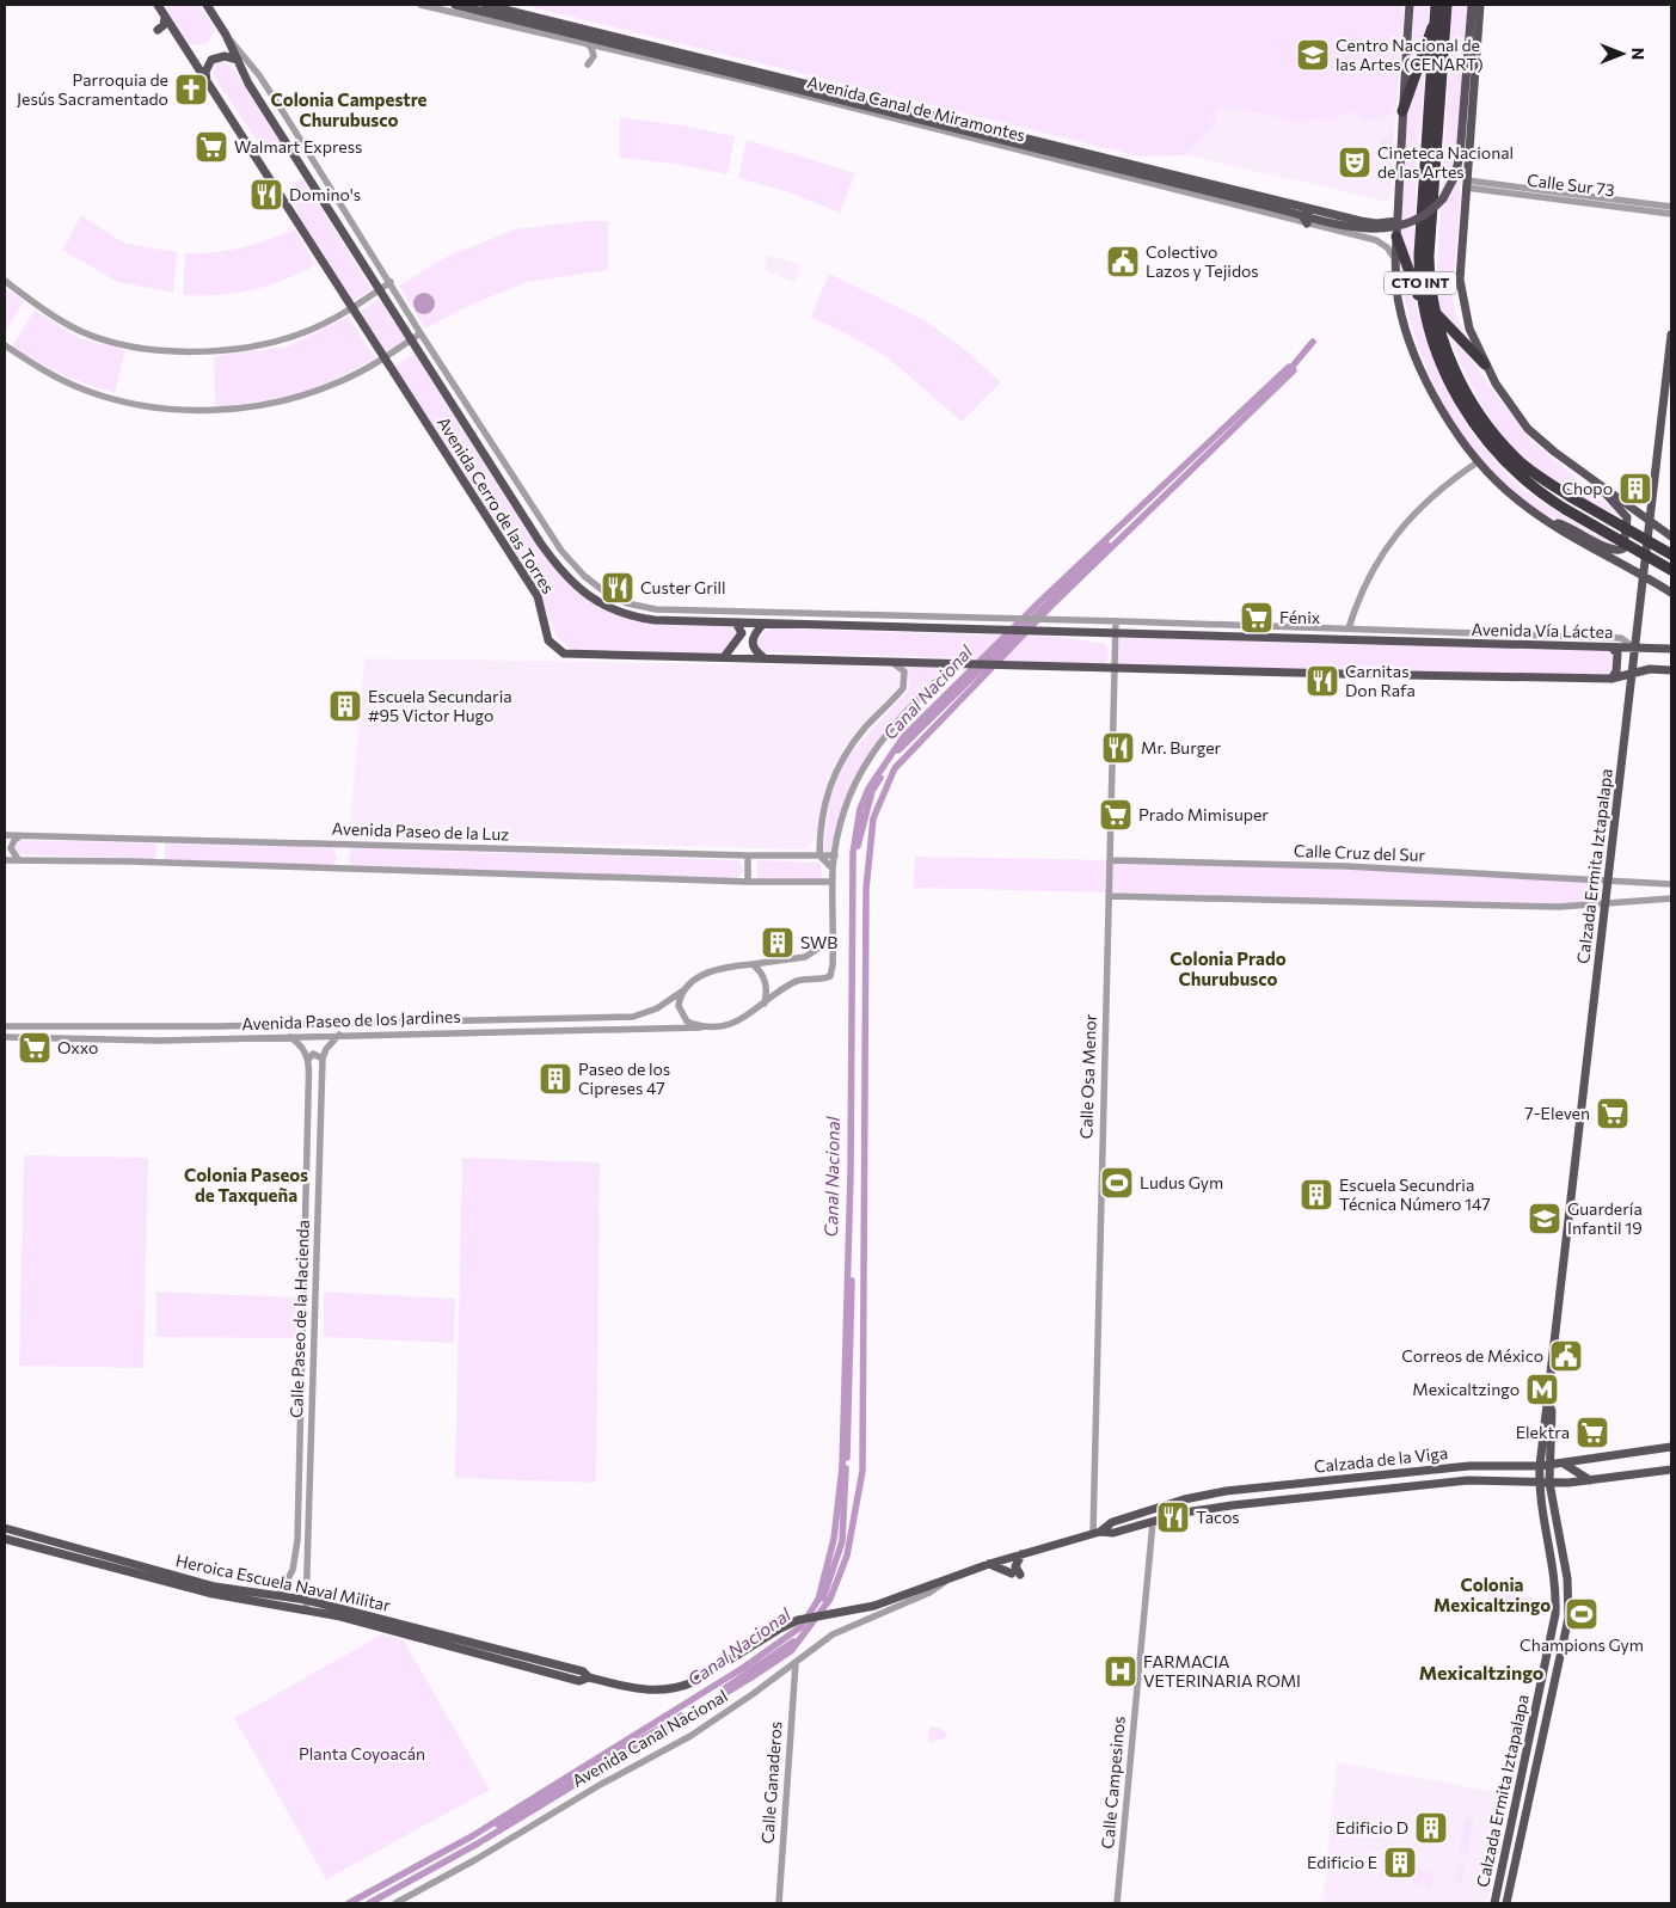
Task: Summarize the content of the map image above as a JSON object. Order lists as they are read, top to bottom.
{
  "streets": {
    "highway": ["CTO INT"],
    "main road": [
      "Avenida Canal de Miramontes",
      "Avenida Cerro de las Torres",
      "Avenida Vía Láctea",
      "Calzada Ermita Iztapalapa",
      "Calzada de la Viga",
      "Heroica Escuela Naval Militar"
    ],
    "street": [
      "Calle Sur 73",
      "Avenida Paseo de la Luz",
      "Calle Cruz del Sur",
      "Avenida Paseo de los Jardines",
      "Calle Osa Menor",
      "Calle Paseo de la Hacienda",
      "Avenida Canal Nacional",
      "Calle Ganaderos",
      "Calle Campesinos"
    ]
  },
  "crossings": [
    ["Avenida Canal de Miramontes", "CTO INT"],
    ["Calle Sur 73", "CTO INT"],
    ["CTO INT", "Calzada Ermita Iztapalapa"],
    ["Avenida Cerro de las Torres", "Avenida Vía Láctea"],
    ["Avenida Cerro de las Torres", "Calle Osa Menor"],
    ["Avenida Vía Láctea", "Calzada Ermita Iztapalapa"],
    ["Avenida Vía Láctea", "Calle Osa Menor"],
    ["Calle Cruz del Sur", "Calzada Ermita Iztapalapa"],
    ["Calle Cruz del Sur", "Calle Osa Menor"],
    ["Calzada Ermita Iztapalapa", "Calzada de la Viga"],
    ["Calle Osa Menor", "Calzada de la Viga"],
    ["Calle Paseo de la Hacienda", "Heroica Escuela Naval Militar"],
    ["Calzada de la Viga", "Heroica Escuela Naval Militar"],
    ["Calzada de la Viga", "Avenida Canal Nacional"],
    ["Calzada de la Viga", "Calle Campesinos"],
    ["Avenida Canal Nacional", "Calle Ganaderos"]
  ],
  "districts": [
    "Colonia Campestre Churubusco",
    "Colonia Prado Churubusco",
    "Colonia Paseos de Taxqueña",
    "Colonia Mexicaltzingo",
    "Mexicaltzingo"
  ],
  "water": ["Canal Nacional"],
  "parks": ["Planta Coyoacán"],
  "places": {
    "school or university": ["Centro Nacional de las Artes (CENART)", "Guardería Infantil 19"],
    "church": ["Parroquia de Jesús Sacramentado"],
    "supermarket": [
      "Walmart Express",
      "Fénix",
      "Prado Mimisuper",
      "Oxxo",
      "7-Eleven",
      "Elektra"
    ],
    "theatre": ["Cineteca Nacional de las Artes"],
    "restaurant": [
      "Domino's",
      "Custer Grill",
      "Carnitas Don Rafa",
      "Mr. Burger",
      "Tacos"
    ],
    "public building": ["Colectivo Lazos y Tejidos", "Correos de México"],
    "building": [
      "Chopo",
      "Escuela Secundaria #95 Victor Hugo",
      "SWB",
      "Paseo de los Cipreses 47",
      "Escuela Secundria Técnica Número 147",
      "Edificio D",
      "Edificio E"
    ],
    "sports": ["Ludus Gym", "Champions Gym"],
    "metro station": ["Mexicaltzingo"],
    "hospital": ["FARMACIA VETERINARIA ROMI"]
  },
  "north": "right"
}
